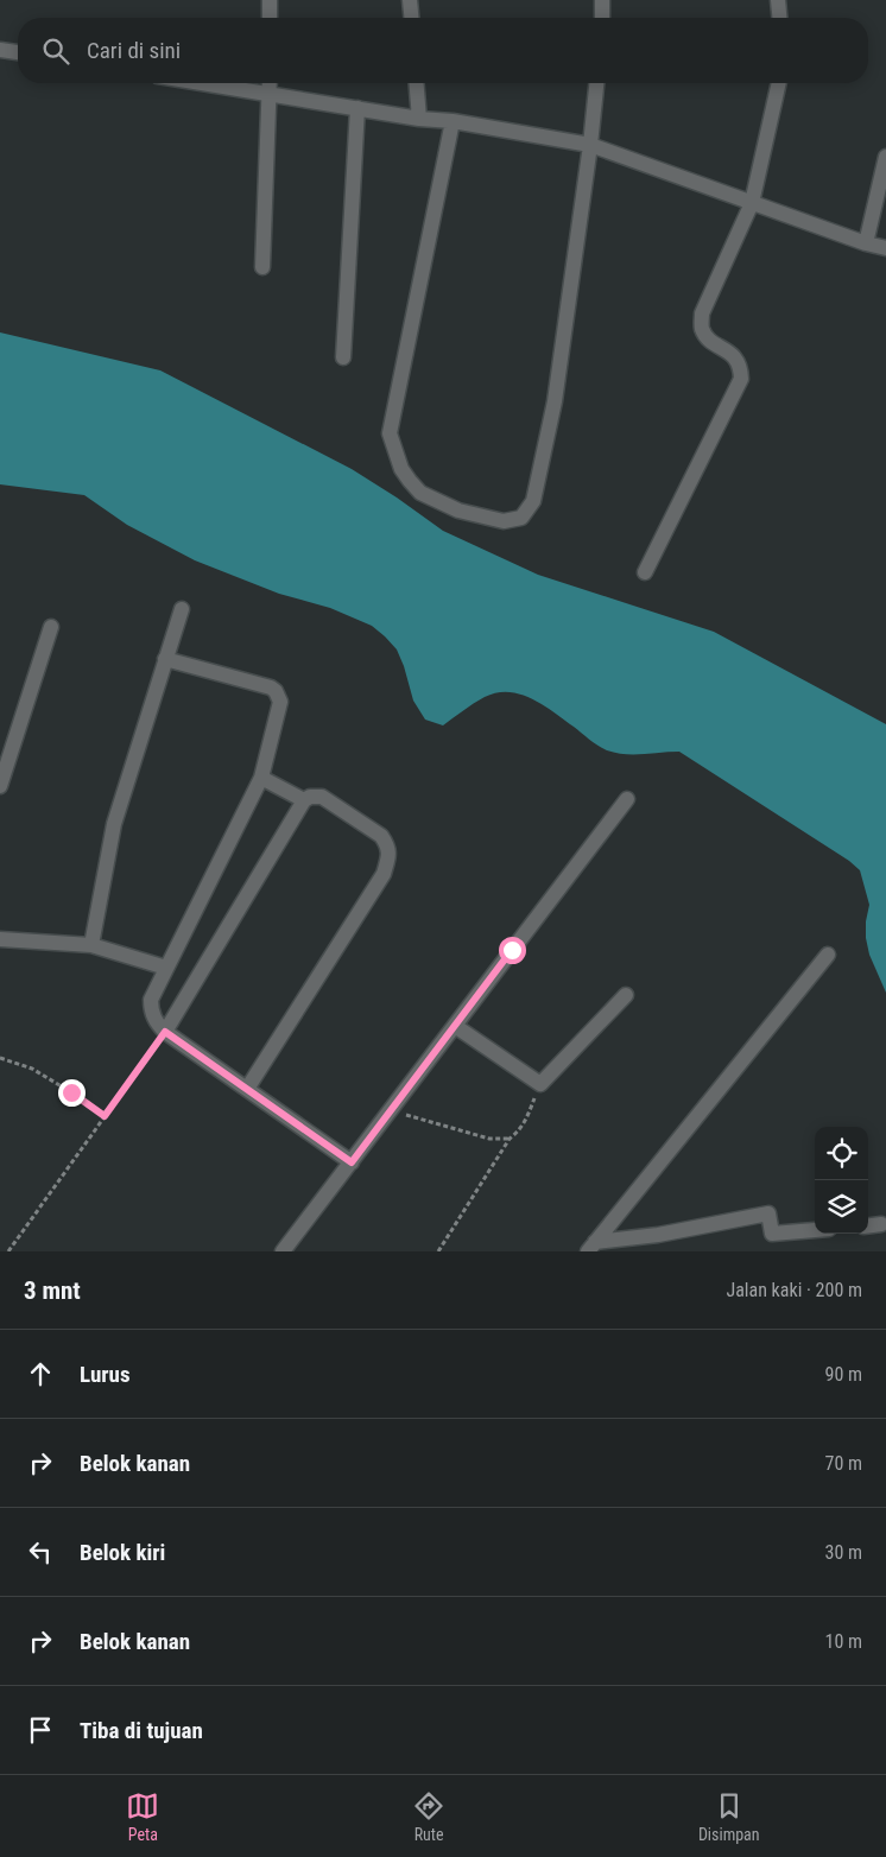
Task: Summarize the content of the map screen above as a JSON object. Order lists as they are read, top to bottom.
{
  "page": {
    "search": "Cari di sini",
    "heading": ["3 mnt", "Jalan kaki · 200 m"],
    "list": [
      ["Lurus", "90 m"],
      ["Belok kanan", "70 m"],
      ["Belok kiri", "30 m"],
      ["Belok kanan", "10 m"],
      "Tiba di tujuan"
    ],
    "nav": ["Peta", "Rute", "Disimpan"]
  }
}
